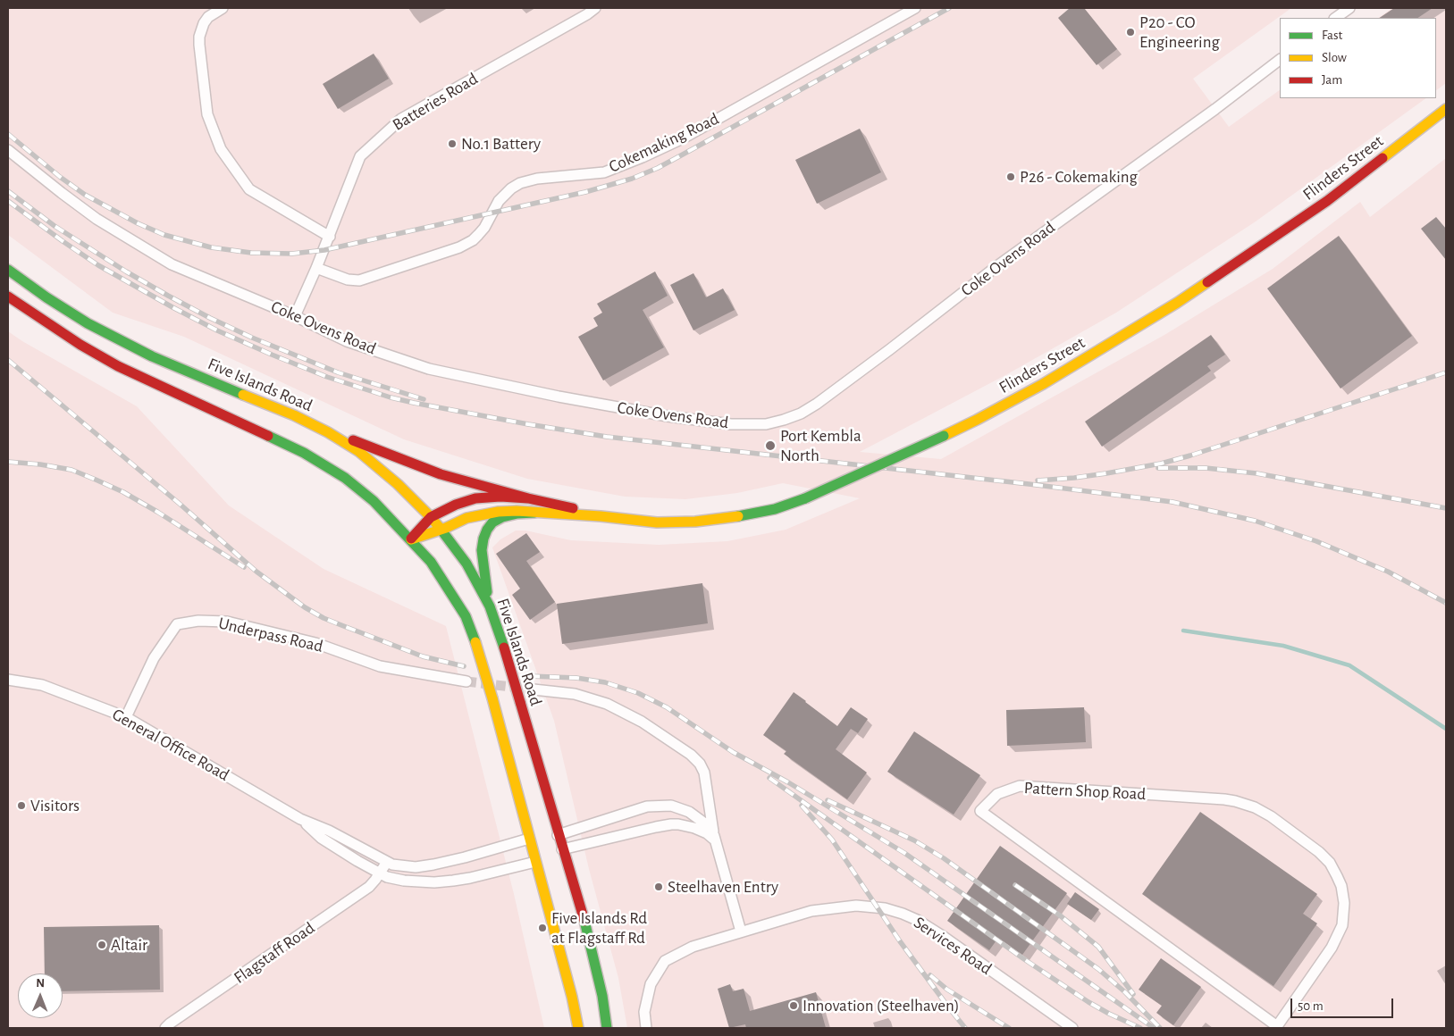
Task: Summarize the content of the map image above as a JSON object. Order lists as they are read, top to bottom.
{
  "streets": {
    "main road": ["Flinders Street", "Five Islands Road"],
    "street": [
      "Batteries Road",
      "Cokemaking Road",
      "Coke Ovens Road",
      "Underpass Road",
      "General Office Road",
      "Pattern Shop Road",
      "Services Road",
      "Flagstaff Road"
    ]
  },
  "crossings": [
    ["Batteries Road", "Cokemaking Road"],
    ["Batteries Road", "Coke Ovens Road"],
    ["Flinders Street", "Five Islands Road"],
    ["Underpass Road", "General Office Road"],
    ["General Office Road", "Flagstaff Road"]
  ],
  "places": [
    "P20 - CO Engineering",
    "No.1 Battery",
    "P26 - Cokemaking",
    "Port Kembla North",
    "Visitors",
    "Steelhaven Entry",
    "Five Islands Rd at Flagstaff Rd",
    "Altair",
    "Innovation (Steelhaven)"
  ],
  "legend": ["Fast", "Slow", "Jam"],
  "scale_bar": "50 m",
  "north": "top"
}
